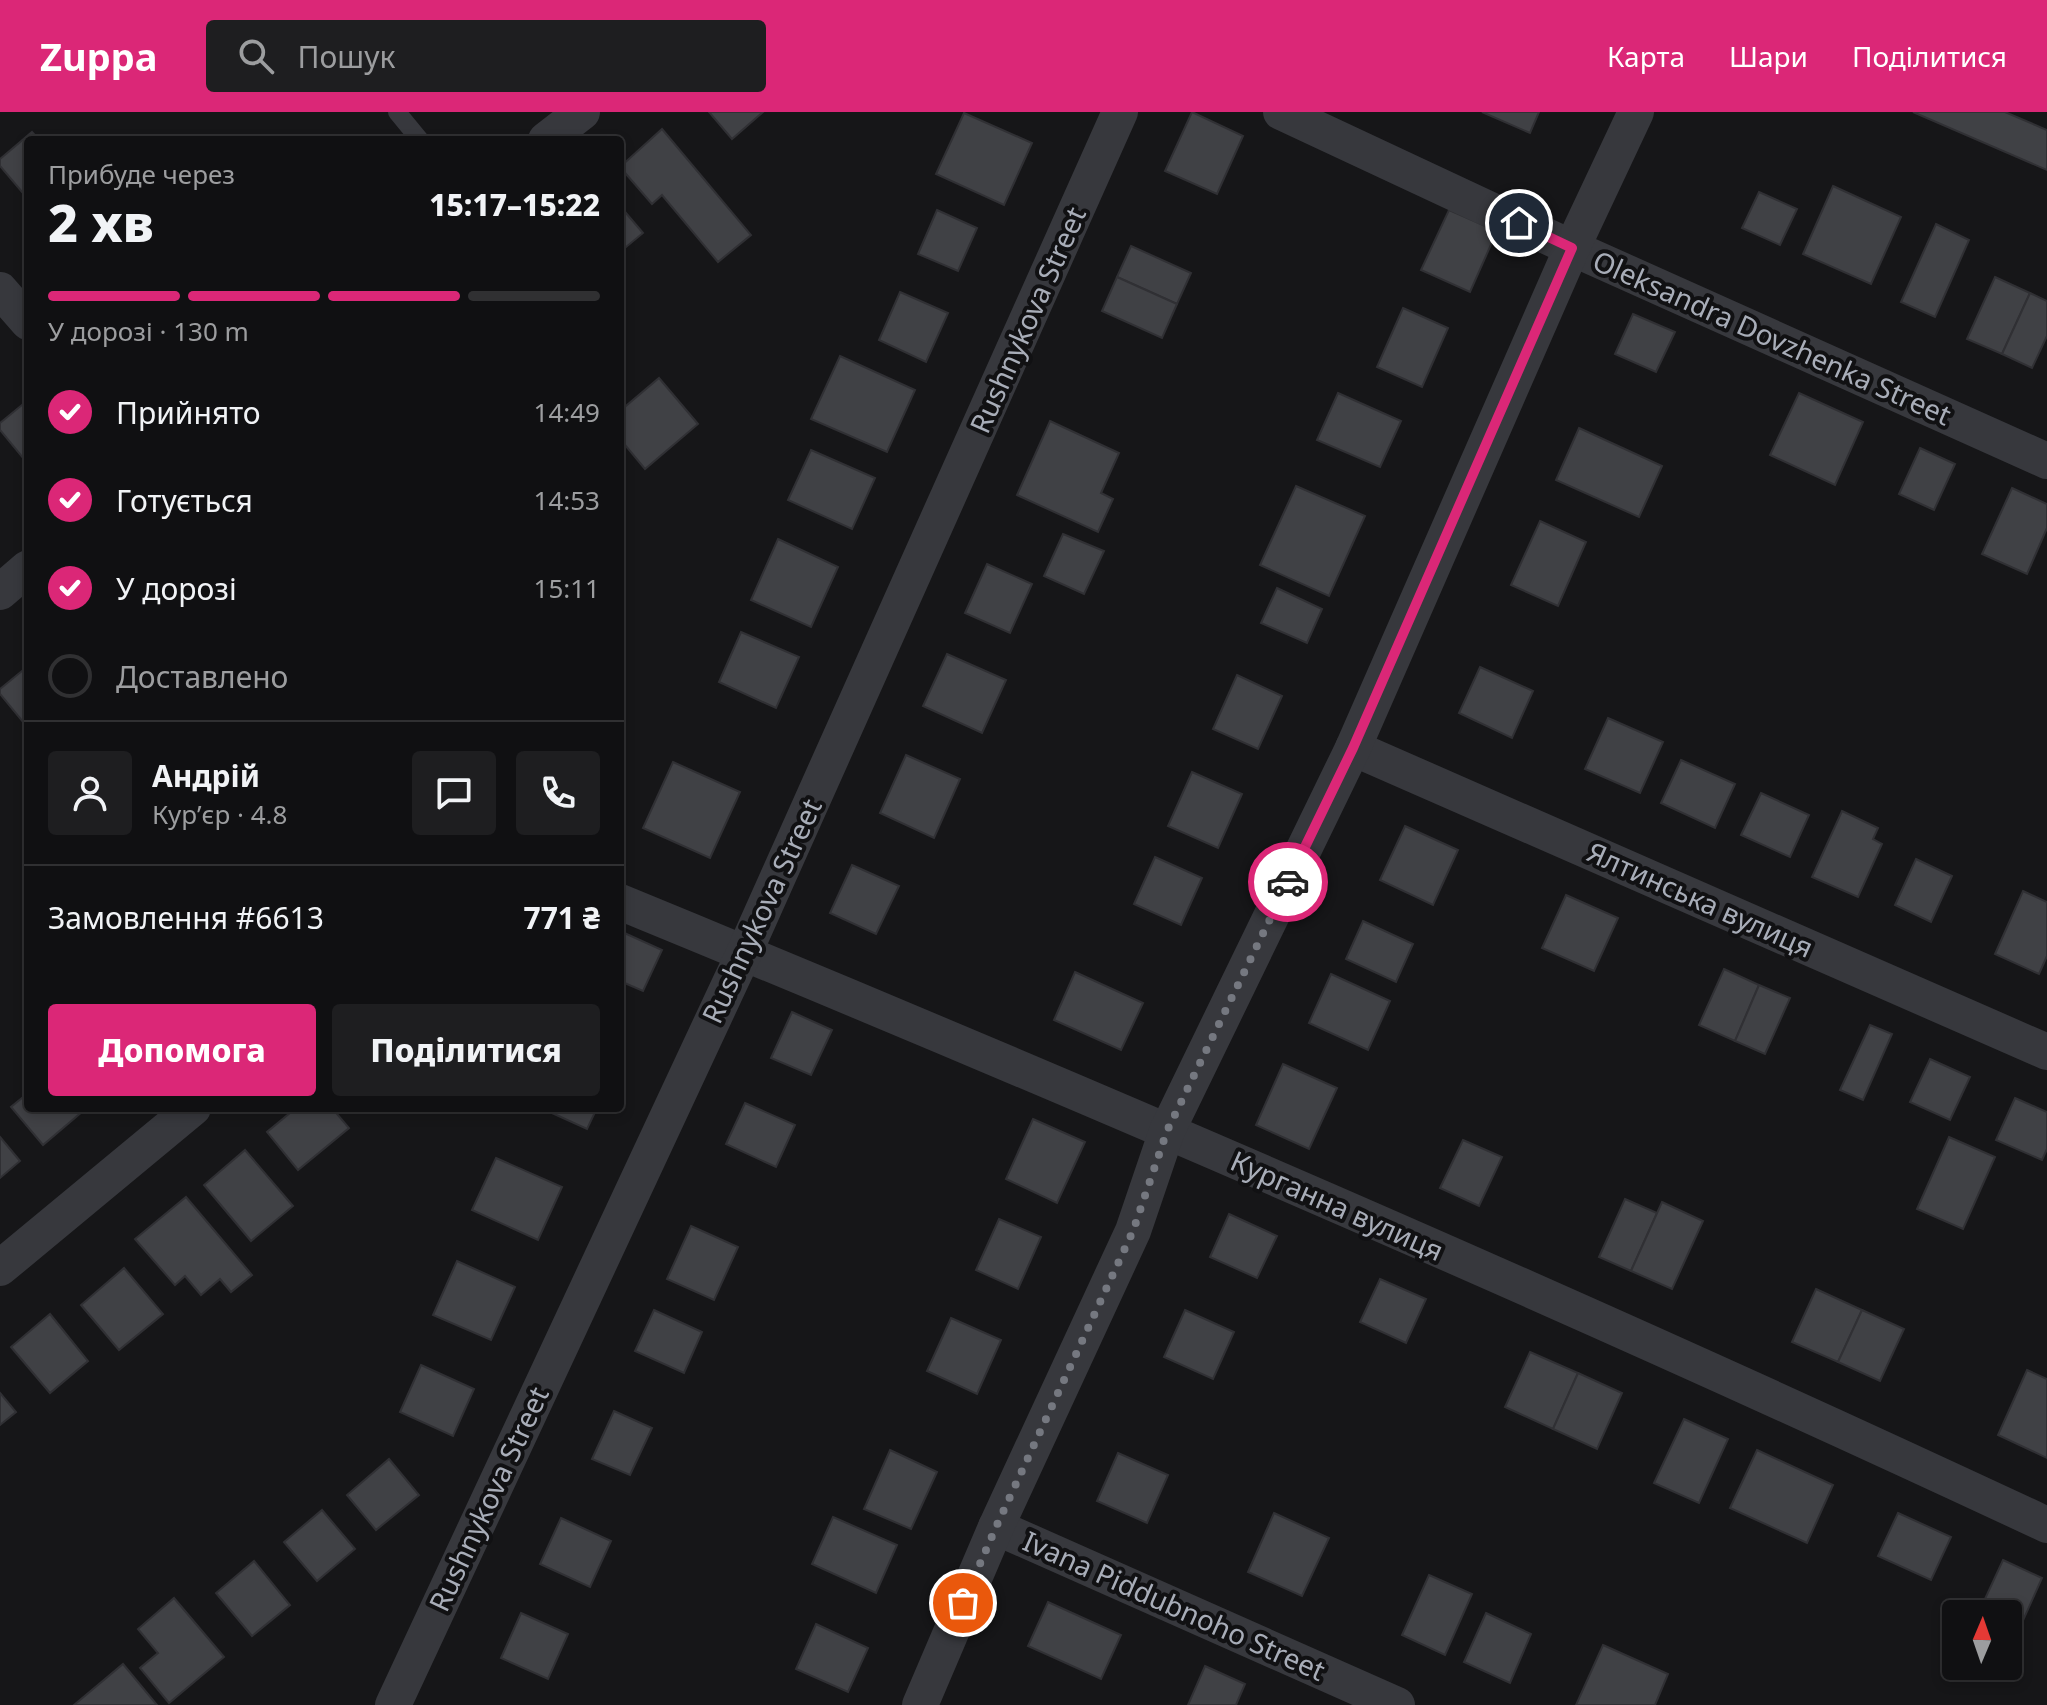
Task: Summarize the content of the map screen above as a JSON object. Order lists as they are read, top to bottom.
{
  "streets": {
    "street": [
      "Rushnykova Street",
      "Oleksandra Dovzhenka Street",
      "Ялтинська вулиця",
      "Курганна вулиця",
      "Ivana Piddubnoho Street"
    ]
  },
  "crossings": [
    ["Rushnykova Street", "Курганна вулиця"]
  ],
  "north": "top",
  "page": {
    "header": "Zuppa",
    "search": "Пошук",
    "nav": ["Карта", "Шари", "Поділитися"],
    "heading": ["2 хв", "Прибуде через", "15:17–15:22"],
    "panel": [
      "Андрій",
      "Кур’єр · 4.8",
      "Замовлення #6613",
      "771 ₴"
    ],
    "bar": "У дорозі · 130 m",
    "list": [
      ["Прийнято", "14:49"],
      ["Готується", "14:53"],
      ["У дорозі", "15:11"],
      "Доставлено"
    ],
    "buttons": ["Допомога", "Поділитися"]
  }
}
